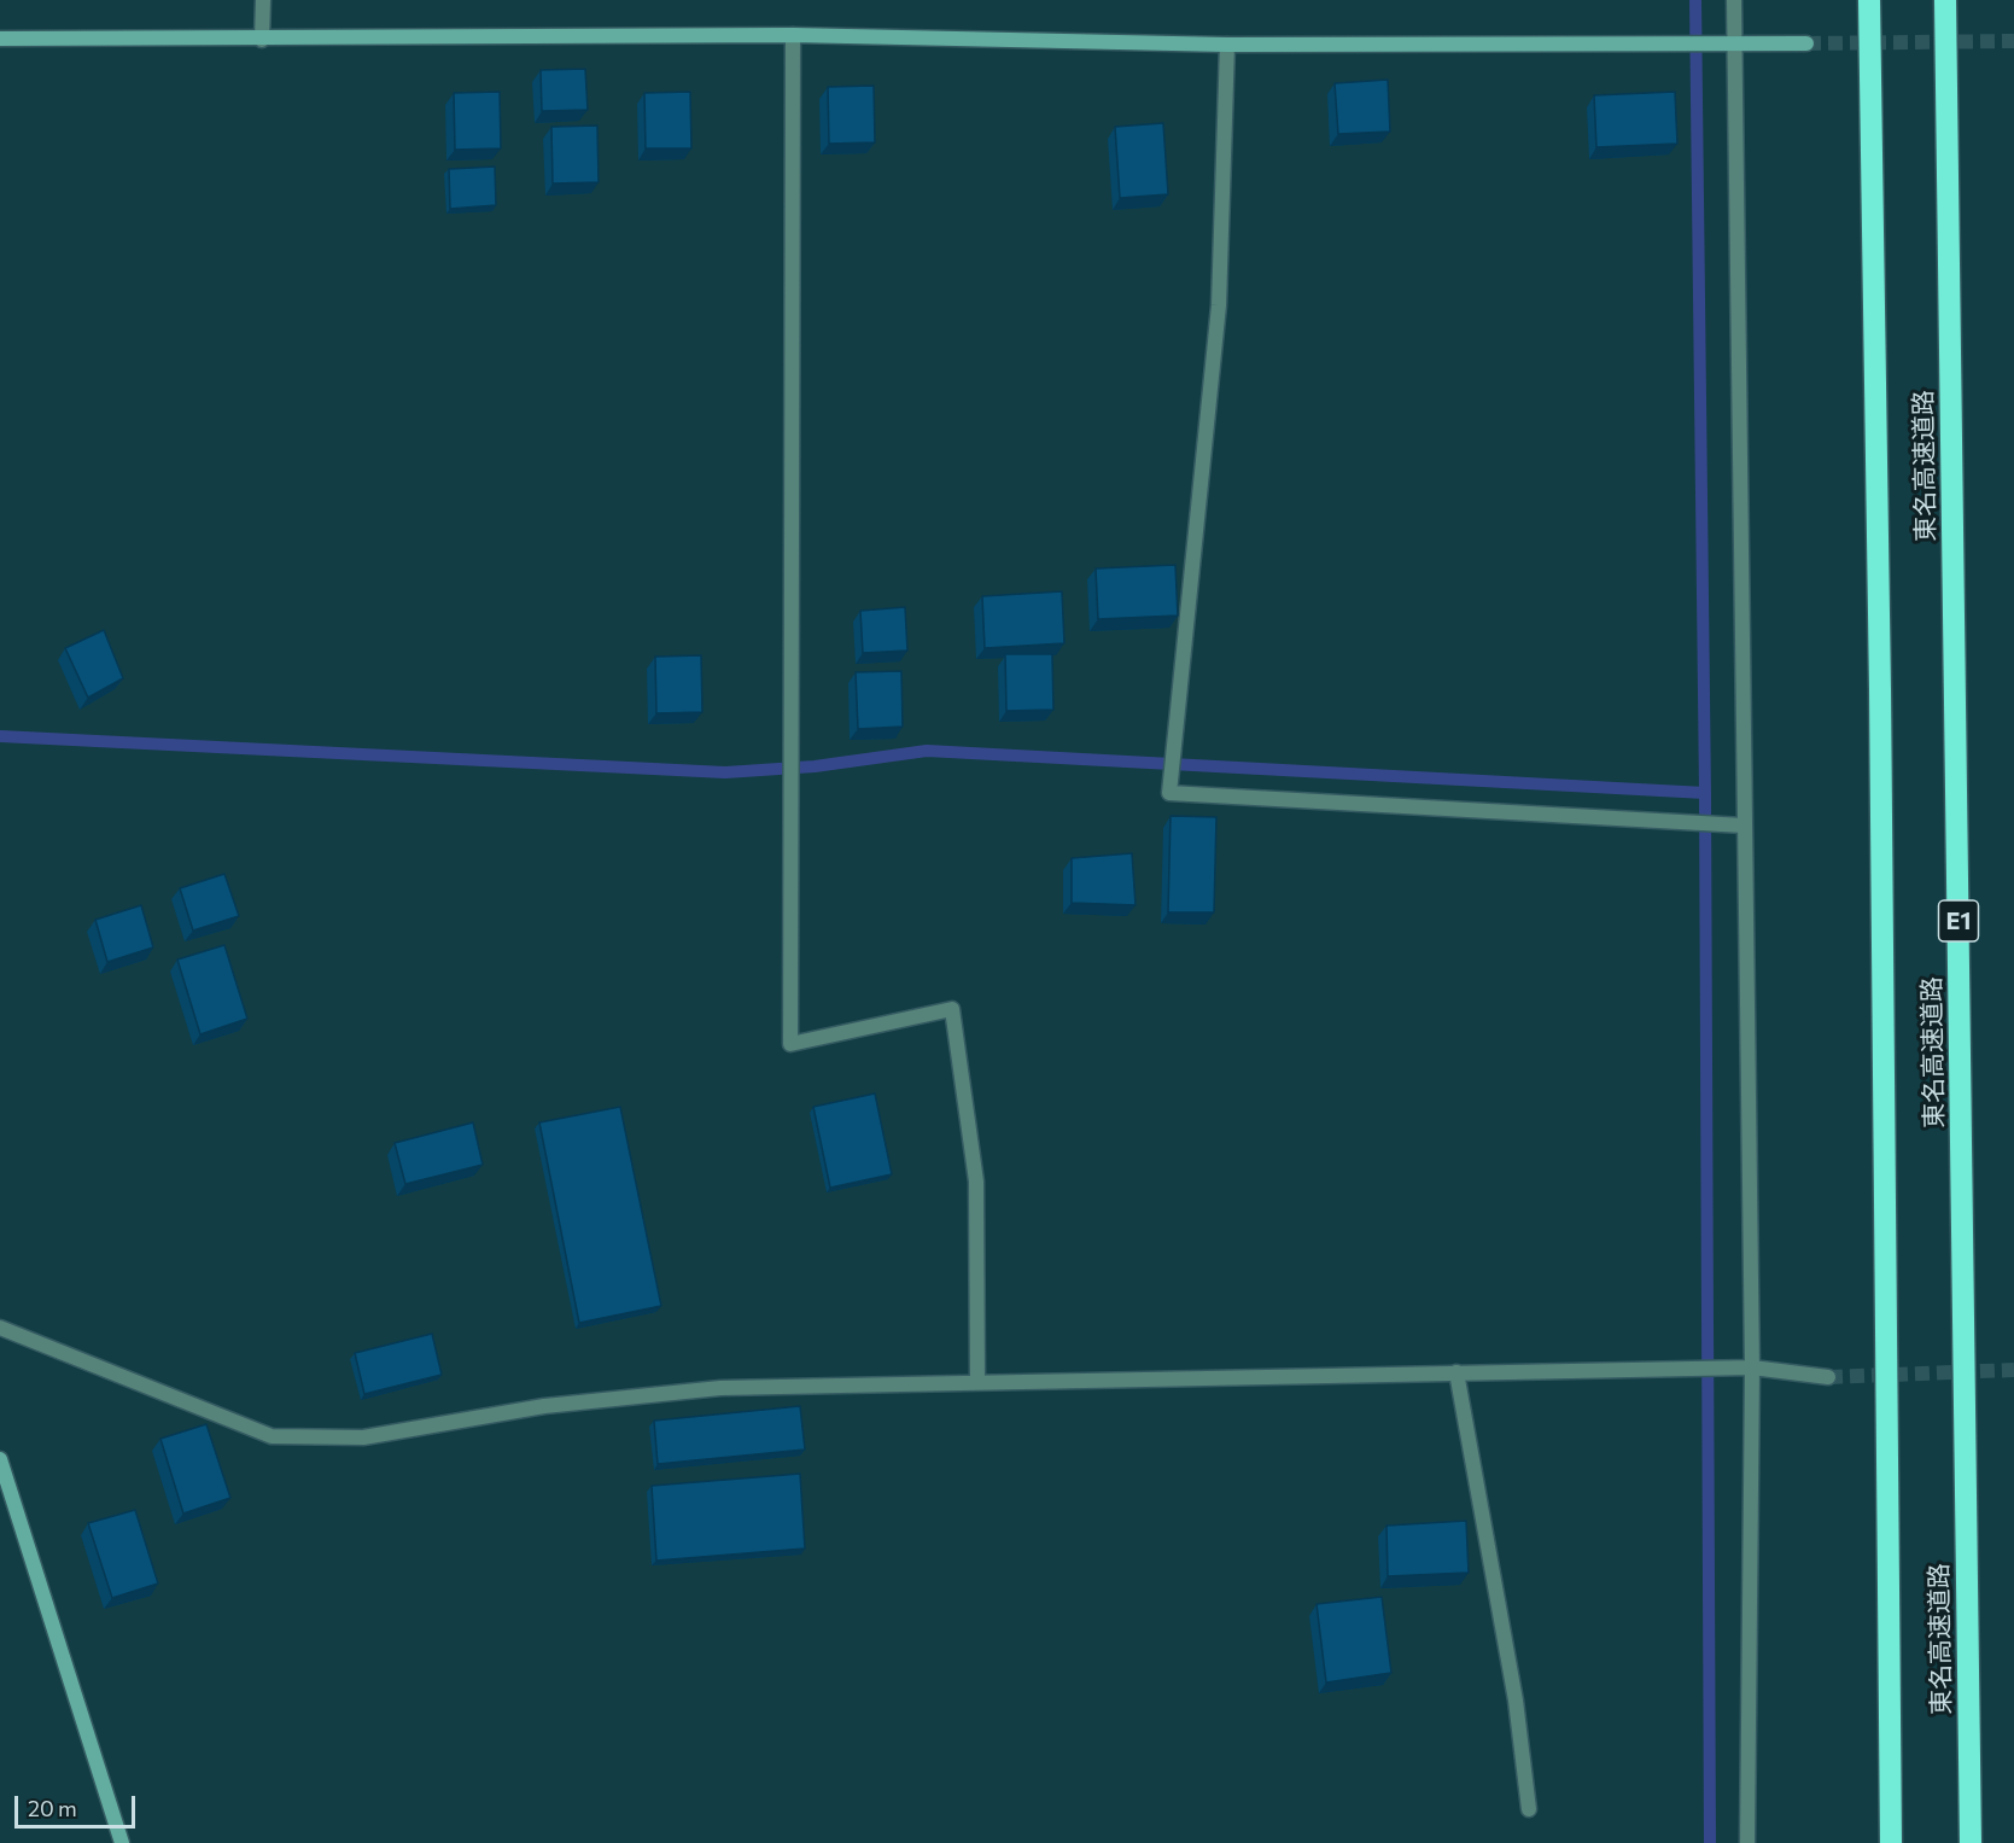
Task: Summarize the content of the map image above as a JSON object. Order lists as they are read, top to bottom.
{
  "streets": {
    "highway": ["東名高速道路", "E1"]
  },
  "scale_bar": "20 m"
}
